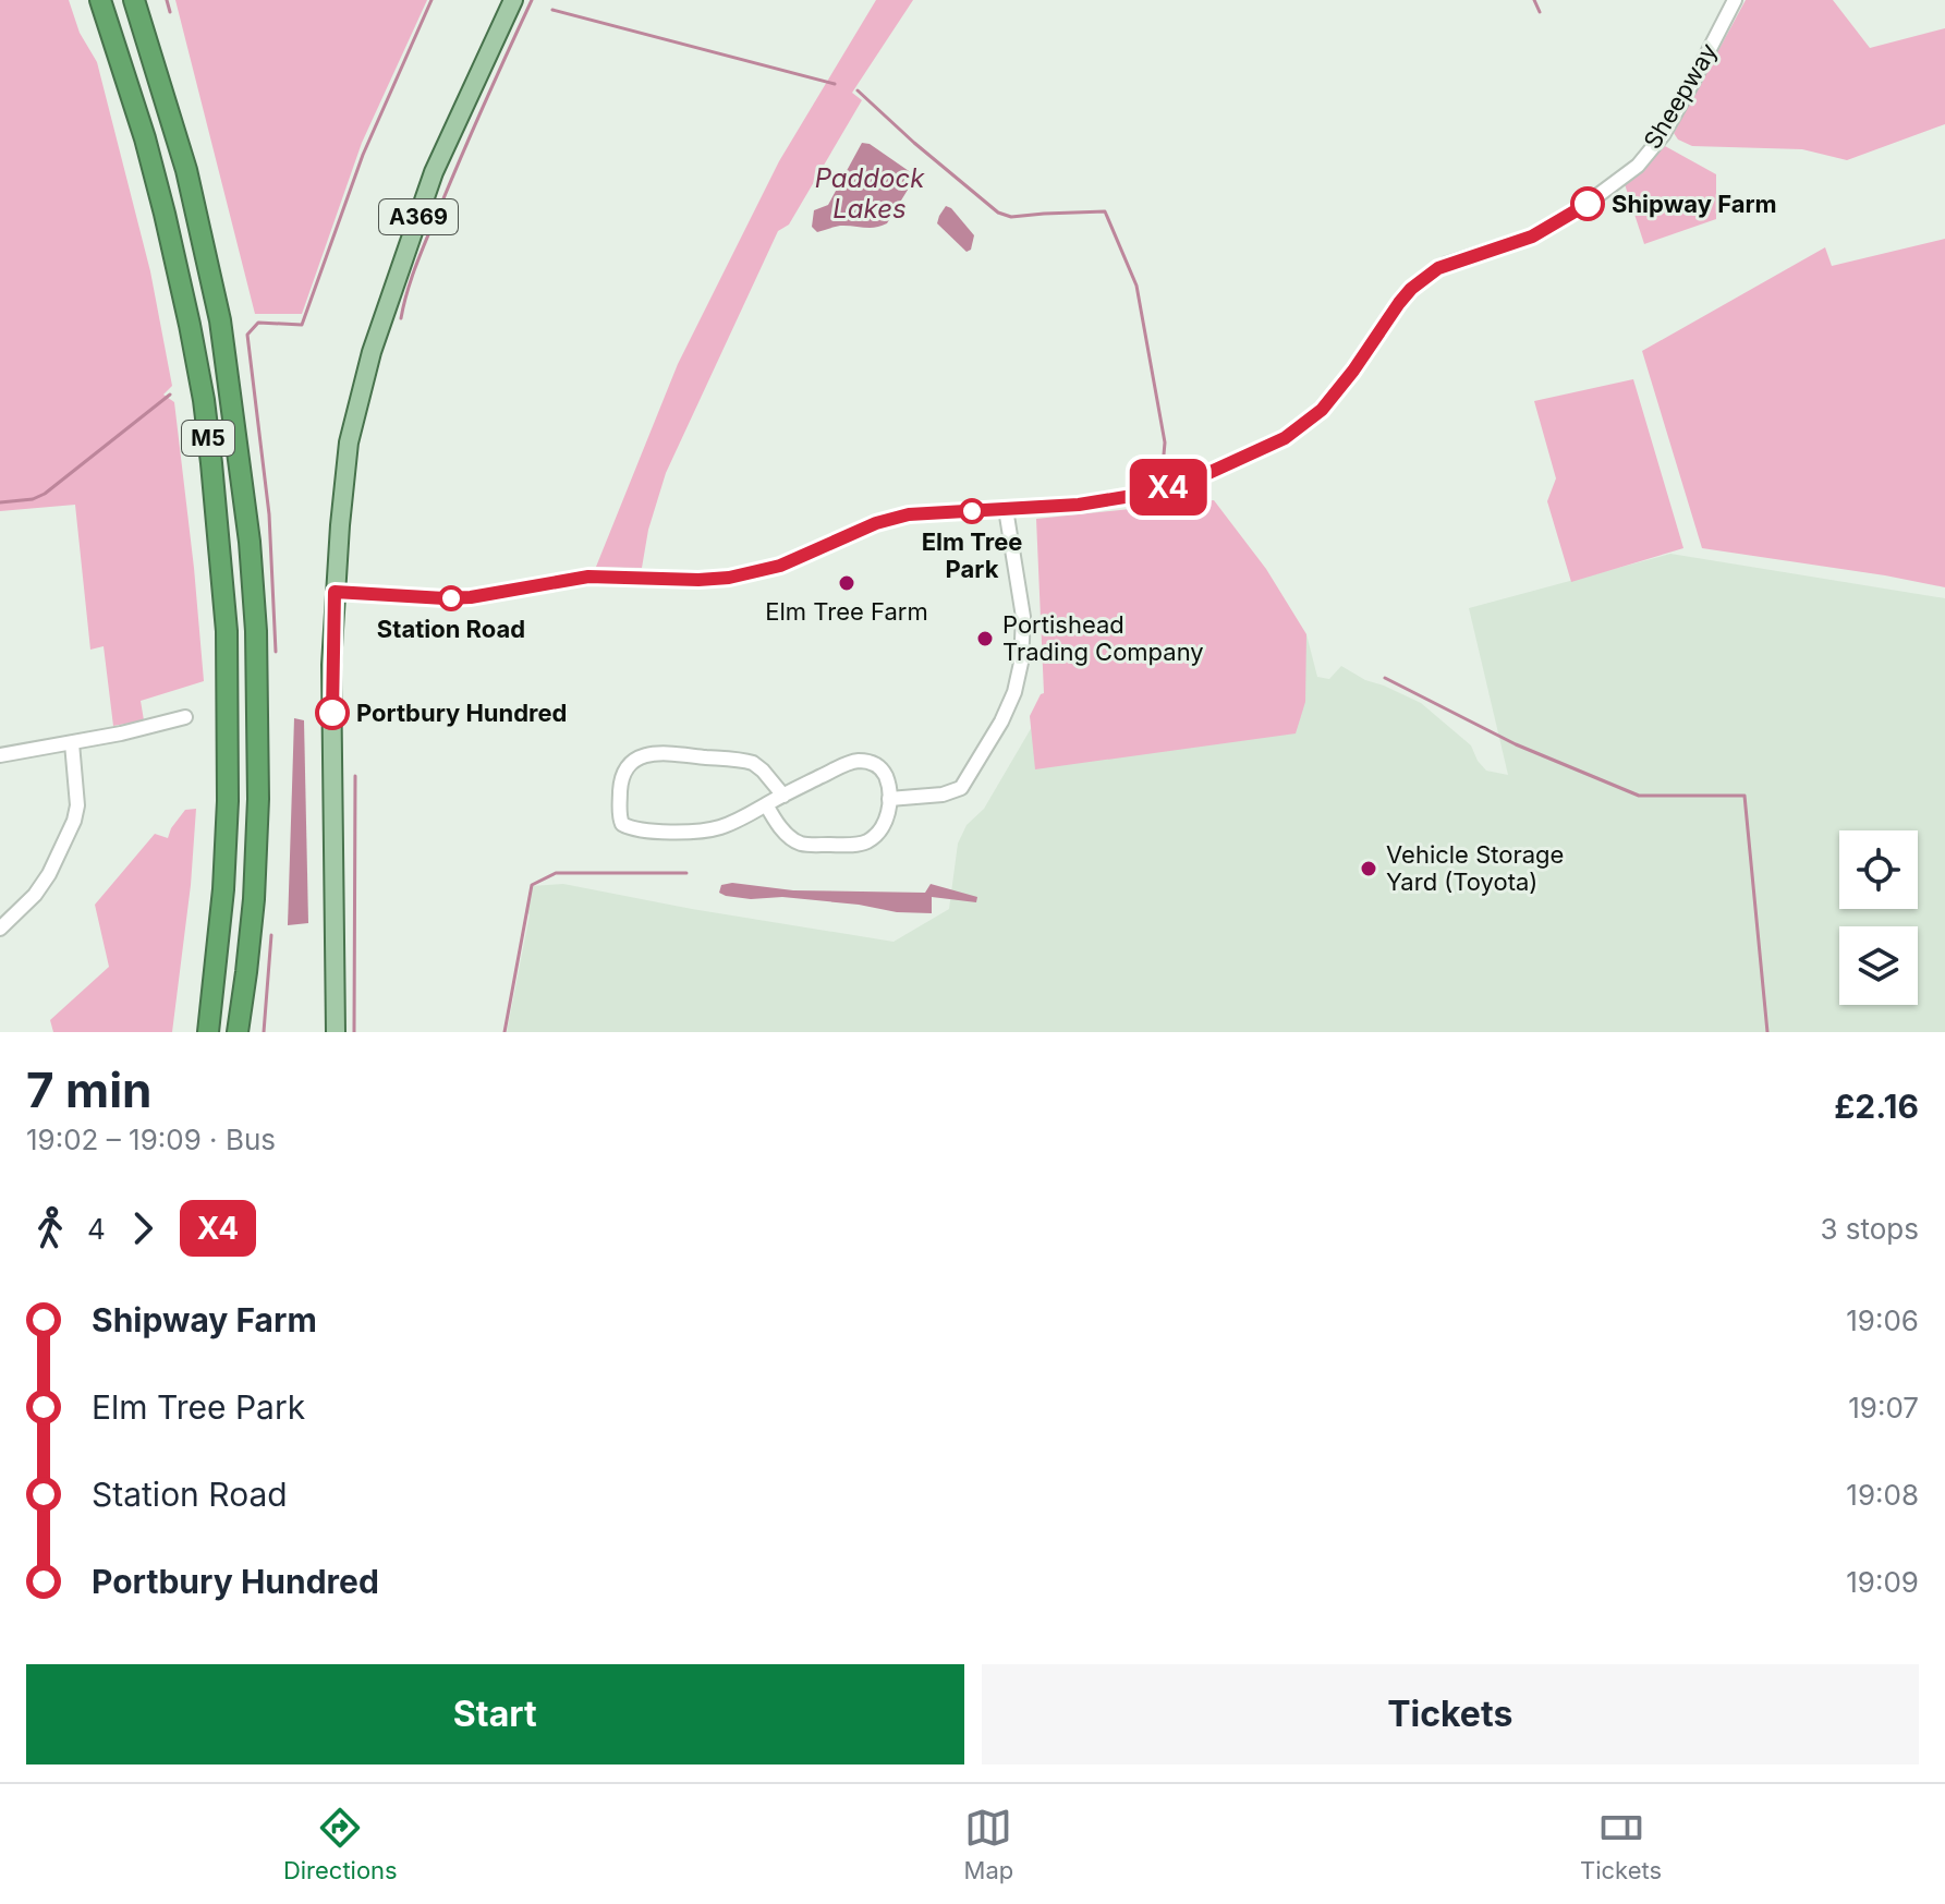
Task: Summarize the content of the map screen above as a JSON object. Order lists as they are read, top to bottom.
{
  "streets": {
    "highway": ["M5"],
    "main road": ["A369"],
    "street": ["Sheepway"]
  },
  "crossings": [
    ["Sheepway", "A369"]
  ],
  "water": ["Paddock Lakes"],
  "places": [
    "Shipway Farm",
    "Elm Tree Park",
    "Elm Tree Farm",
    "Station Road",
    "Portishead Trading Company",
    "Portbury Hundred",
    "Vehicle Storage Yard (Toyota)"
  ],
  "lines": ["bus line X4"],
  "page": {
    "on_map": "X4",
    "heading": ["7 min", "19:02 – 19:09 · Bus", "£2.16"],
    "legs": ["4", "X4", "3 stops"],
    "list": [
      {
        "name": "Shipway Farm",
        "value": "19:06"
      },
      {
        "name": "Elm Tree Park",
        "value": "19:07"
      },
      {
        "name": "Station Road",
        "value": "19:08"
      },
      {
        "name": "Portbury Hundred",
        "value": "19:09"
      }
    ],
    "buttons": ["Start", "Tickets"],
    "tabs": ["Directions", "Map", "Tickets"]
  }
}
